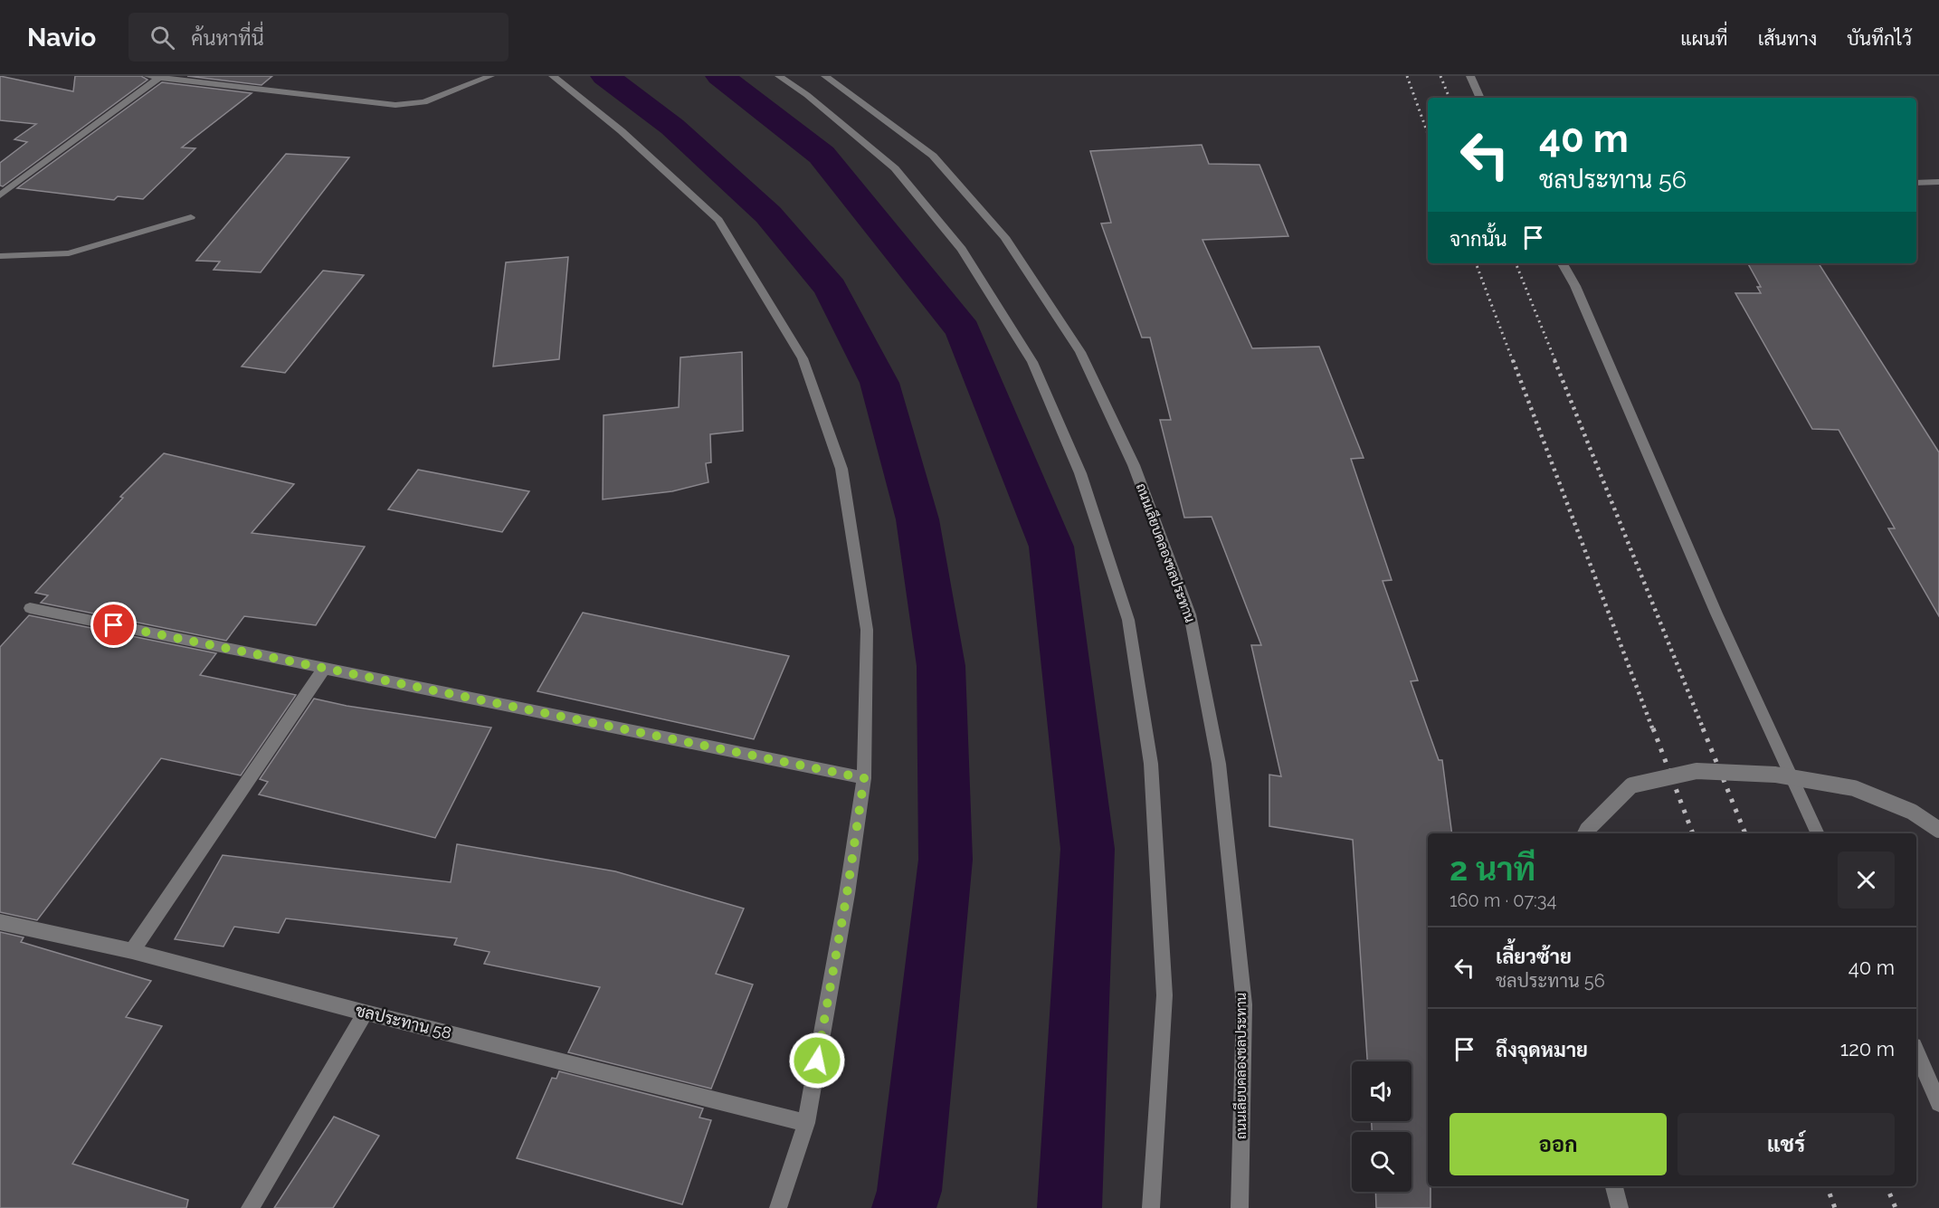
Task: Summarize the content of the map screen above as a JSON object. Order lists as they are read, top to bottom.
{
  "streets": {
    "street": ["ถนนเลียบคลองชลประทาน", "ชลประทาน 58"]
  },
  "page": {
    "header": "Navio",
    "search": "ค้นหาที่นี่",
    "nav": ["แผนที่", "เส้นทาง", "บันทึกไว้"],
    "turn": ["40 m", "ชลประทาน 56"],
    "then": "จากนั้น",
    "heading": ["2 นาที", "160 m · 07:34"],
    "list": [
      {
        "name": "เลี้ยวซ้าย",
        "note": "ชลประทาน 56",
        "value": "40 m"
      },
      {
        "name": "ถึงจุดหมาย",
        "value": "120 m"
      }
    ],
    "buttons": ["ออก", "แชร์"]
  }
}
